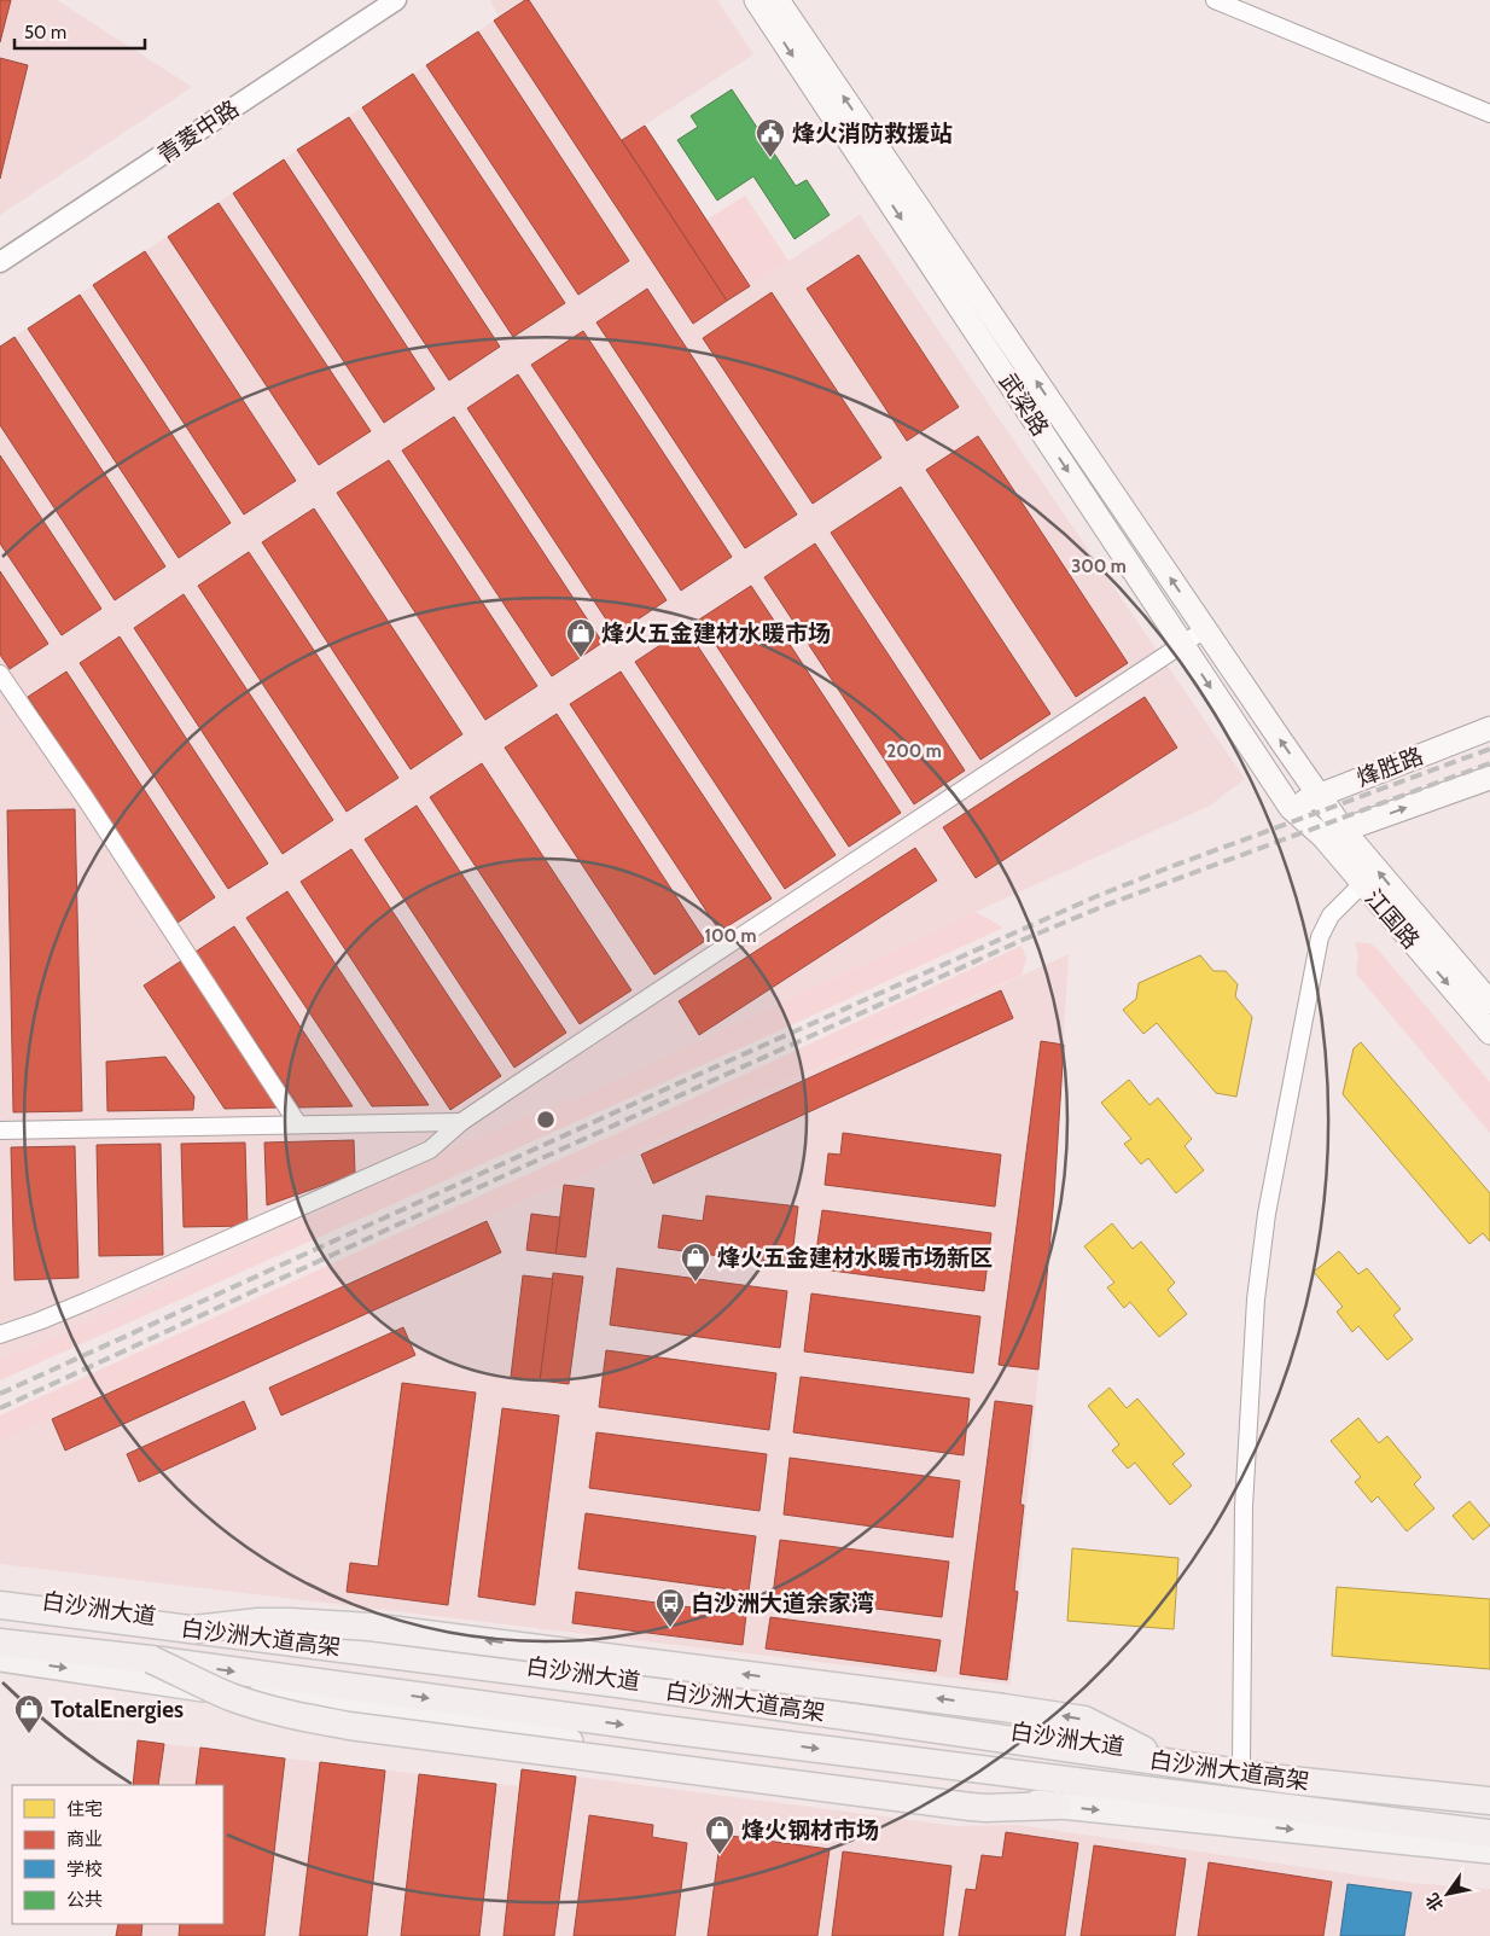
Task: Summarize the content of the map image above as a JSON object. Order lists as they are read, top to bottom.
{
  "streets": {
    "highway": ["白沙洲大道高架"],
    "main road": [
      "武梁路",
      "烽胜路",
      "江国路",
      "白沙洲大道"
    ],
    "street": ["青菱中路"]
  },
  "crossings": [
    ["武梁路", "烽胜路"],
    ["武梁路", "江国路"],
    ["烽胜路", "江国路"]
  ],
  "places": {
    "public building": ["烽火消防救援站"],
    "shop": [
      "烽火五金建材水暖市场",
      "烽火五金建材水暖市场新区",
      "TotalEnergies",
      "烽火钢材市场"
    ],
    "bus stop": ["白沙洲大道余家湾"]
  },
  "legend": [
    "住宅",
    "商业",
    "学校",
    "公共"
  ],
  "scale_bar": "50 m",
  "north": "bottom left",
  "rings": ["300 m", "200 m", "100 m"]
}
